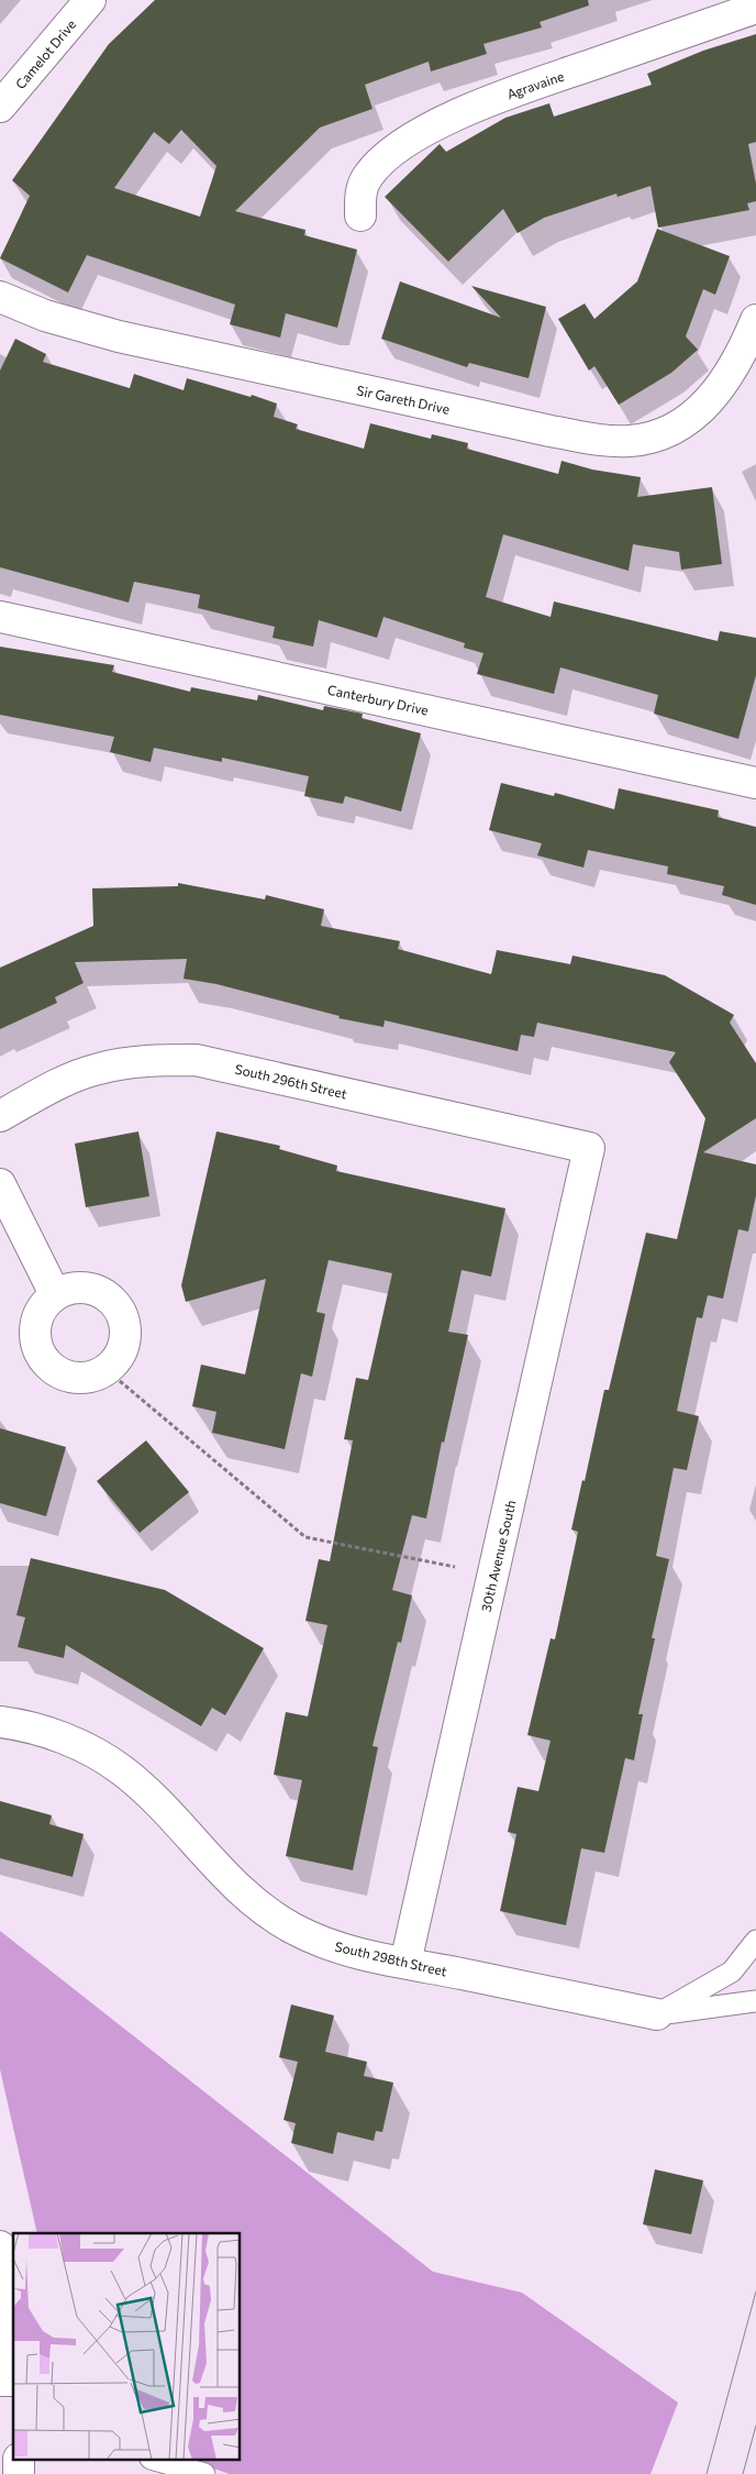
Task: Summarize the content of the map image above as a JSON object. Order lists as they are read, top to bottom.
{
  "streets": {
    "street": [
      "Camelot Drive",
      "Agravaine",
      "Sir Gareth Drive",
      "Canterbury Drive",
      "South 296th Street",
      "30th Avenue South",
      "South 298th Street"
    ]
  },
  "crossings": [
    ["South 296th Street", "30th Avenue South"],
    ["30th Avenue South", "South 298th Street"]
  ]
}
